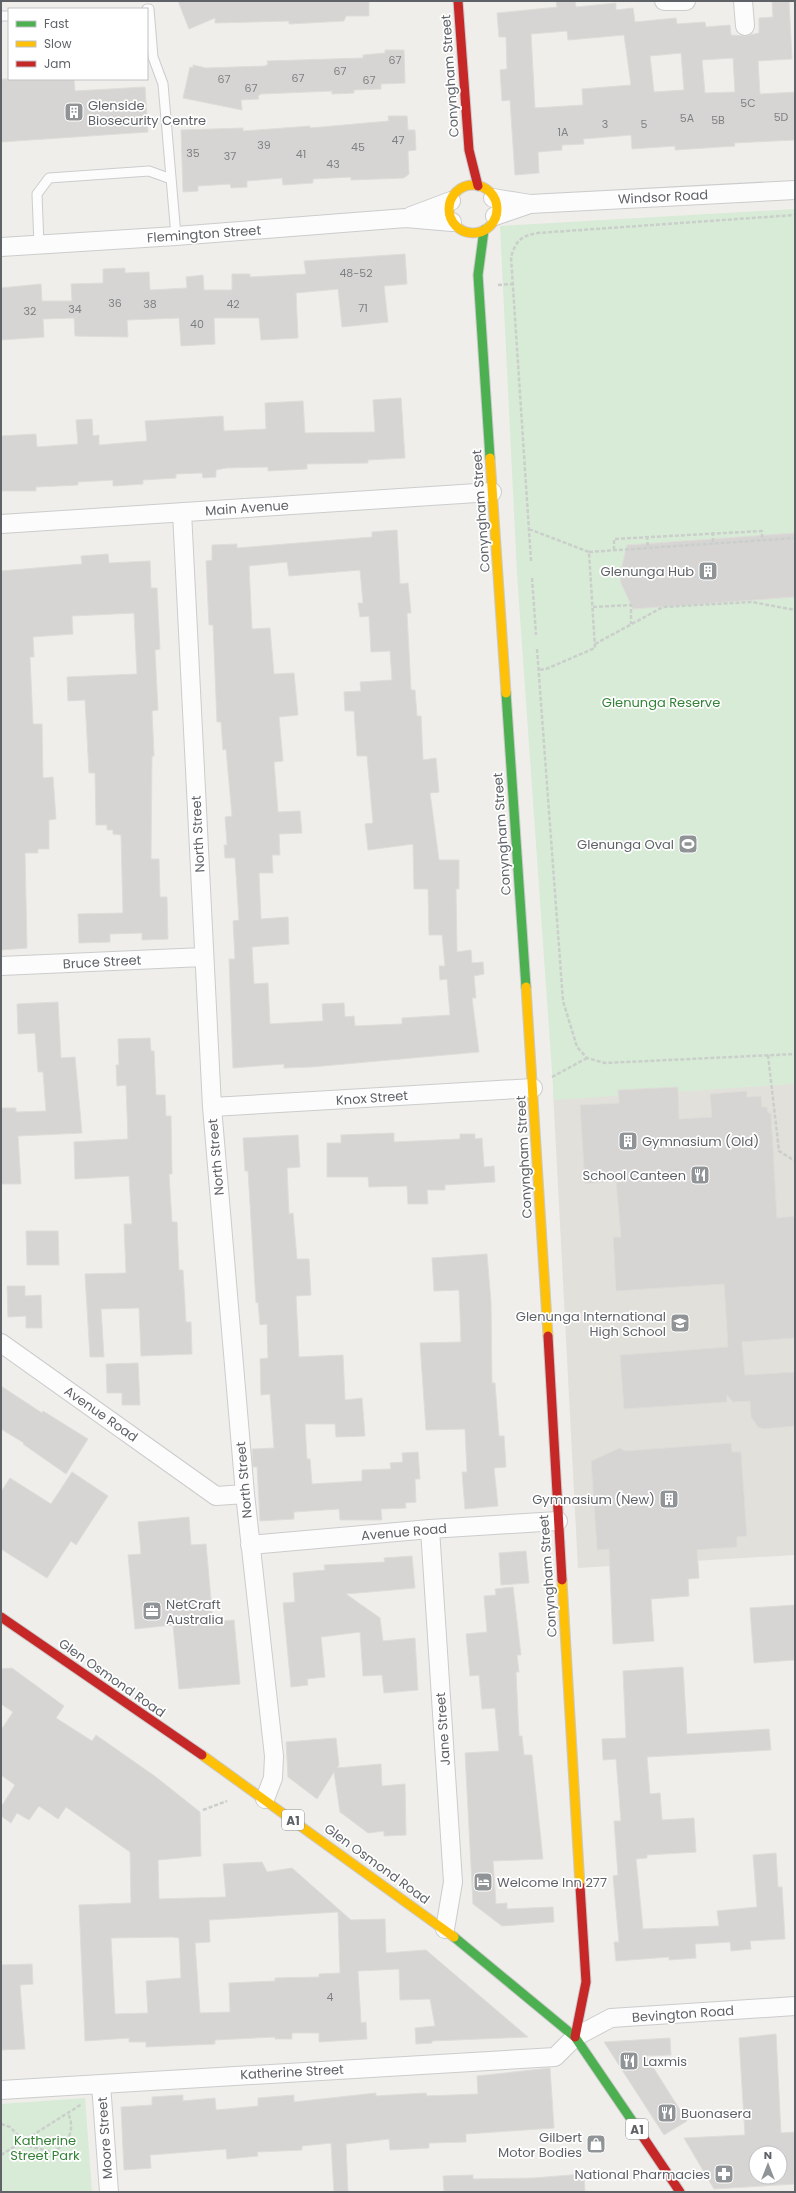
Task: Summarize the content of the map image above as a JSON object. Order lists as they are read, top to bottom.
{
  "streets": {
    "main road": ["Conyngham Street", "Glen Osmond Road", "A1"],
    "street": [
      "Windsor Road",
      "Flemington Street",
      "Main Avenue",
      "North Street",
      "Bruce Street",
      "Knox Street",
      "Avenue Road",
      "Jane Street",
      "Bevington Road",
      "Katherine Street",
      "Moore Street"
    ]
  },
  "crossings": [
    ["Conyngham Street", "Windsor Road"],
    ["Conyngham Street", "Flemington Street"],
    ["Conyngham Street", "Main Avenue"],
    ["Conyngham Street", "Knox Street"],
    ["Conyngham Street", "Avenue Road"],
    ["Conyngham Street", "Glen Osmond Road"],
    ["Conyngham Street", "Bevington Road"],
    ["Conyngham Street", "Katherine Street"],
    ["Windsor Road", "Flemington Street"],
    ["Main Avenue", "North Street"],
    ["North Street", "Bruce Street"],
    ["North Street", "Knox Street"],
    ["North Street", "Avenue Road"],
    ["North Street", "Glen Osmond Road"],
    ["Avenue Road", "Jane Street"],
    ["Glen Osmond Road", "Jane Street"],
    ["Glen Osmond Road", "Bevington Road"],
    ["Glen Osmond Road", "Katherine Street"],
    ["Bevington Road", "Katherine Street"],
    ["Katherine Street", "Moore Street"]
  ],
  "parks": ["Glenunga Reserve", "Katherine Street Park"],
  "places": {
    "building": [
      "Glenside Biosecurity Centre",
      "Glenunga Hub",
      "Gymnasium (Old)",
      "Gymnasium (New)"
    ],
    "sports": ["Glenunga Oval"],
    "restaurant": ["School Canteen", "Laxmis", "Buonasera"],
    "school or university": ["Glenunga International High School"],
    "office": ["NetCraft Australia"],
    "hotel": ["Welcome Inn 277"],
    "shop": ["Gilbert Motor Bodies"],
    "pharmacy": ["National Pharmacies"]
  },
  "house_numbers": [
    "67",
    "67",
    "67",
    "67",
    "67",
    "67",
    "5C",
    "5D",
    "5A",
    "5B",
    "3",
    "5",
    "1A",
    "47",
    "39",
    "45",
    "35",
    "41",
    "37",
    "43",
    "48-52",
    "36",
    "38",
    "42",
    "71",
    "34",
    "32",
    "40",
    "4"
  ],
  "legend": ["Fast", "Slow", "Jam"],
  "north": "top"
}
